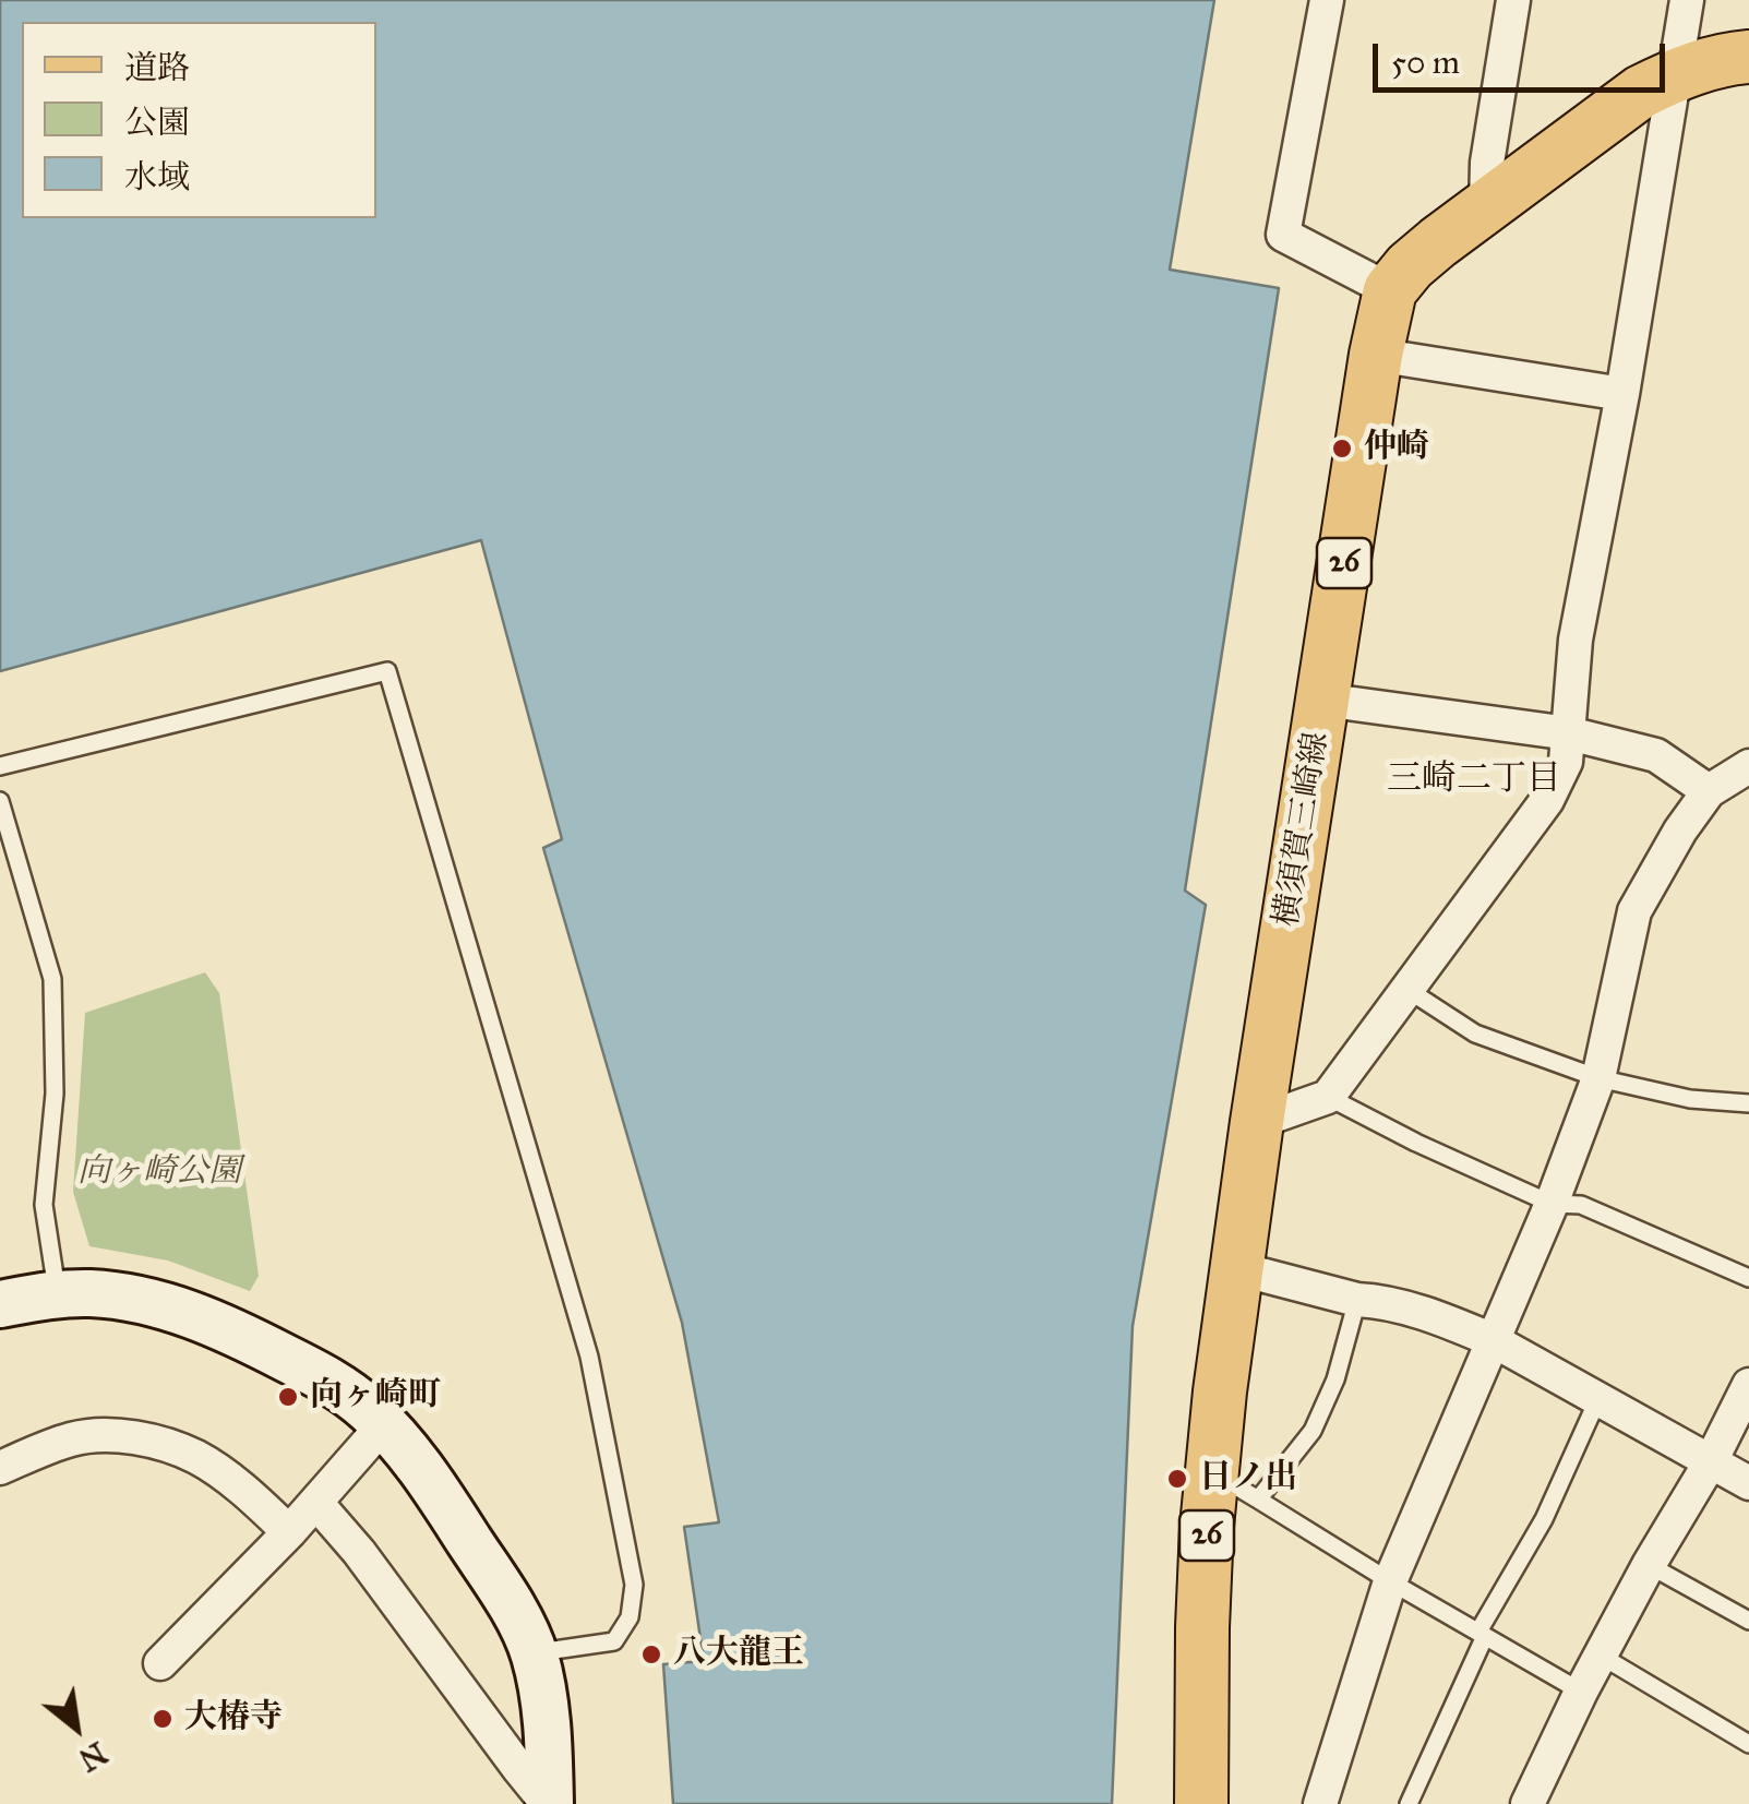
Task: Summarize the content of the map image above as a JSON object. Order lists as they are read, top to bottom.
{
  "streets": {
    "main road": ["26", "横須賀三崎線"]
  },
  "districts": ["三崎二丁目"],
  "parks": ["向ヶ崎公園"],
  "places": [
    "仲崎",
    "向ヶ崎町",
    "日ノ出",
    "八大龍王",
    "大椿寺"
  ],
  "legend": ["道路", "公園", "水域"],
  "scale_bar": "50 m",
  "north": "bottom right"
}
